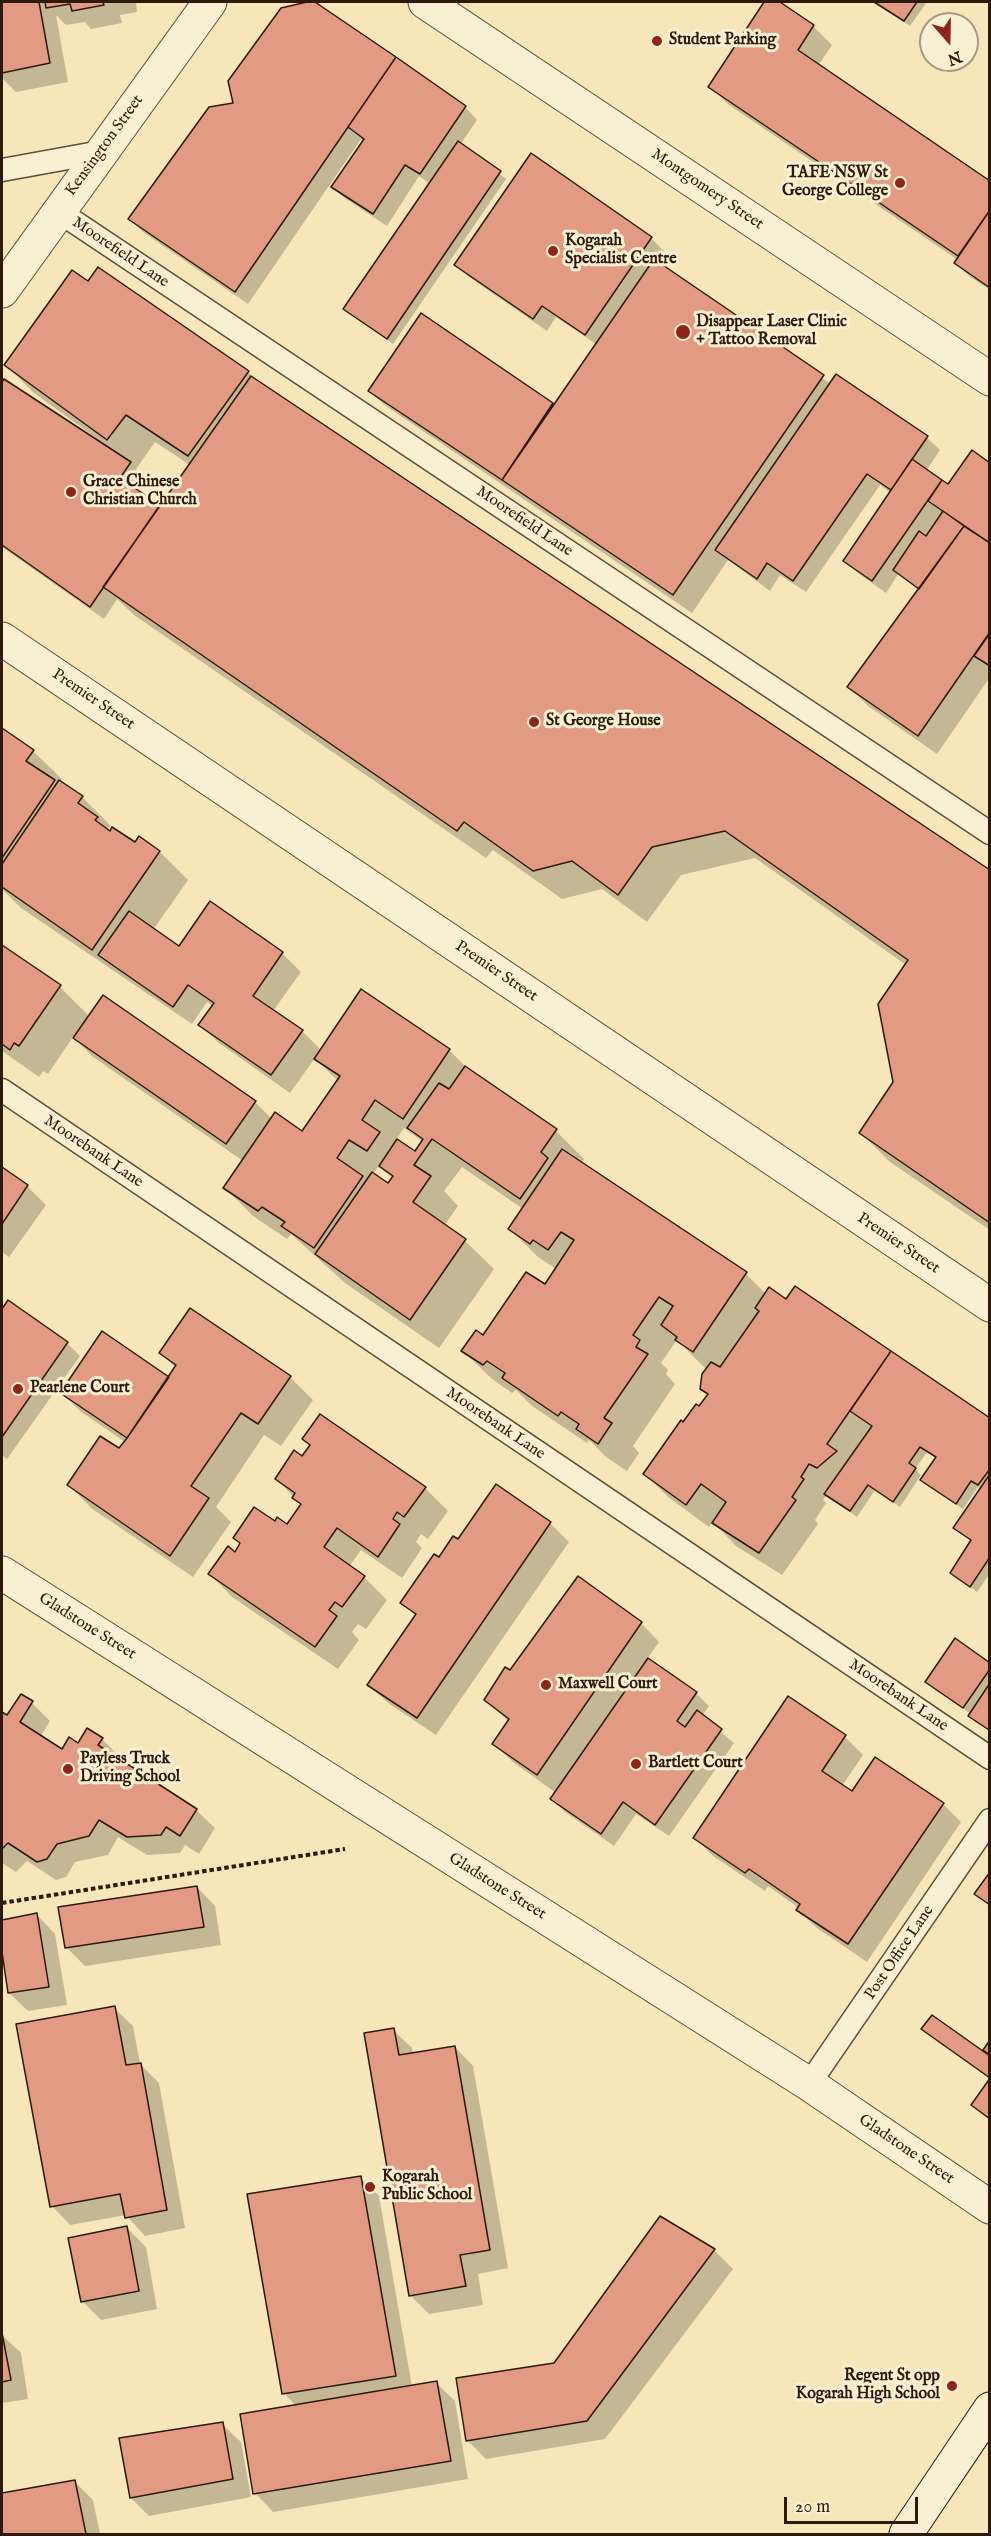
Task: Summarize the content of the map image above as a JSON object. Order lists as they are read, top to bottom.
{
  "streets": {
    "street": [
      "Kensington Street",
      "Montgomery Street",
      "Premier Street",
      "Gladstone Street"
    ],
    "lane": ["Moorefield Lane", "Moorebank Lane", "Post Office Lane"]
  },
  "crossings": [
    ["Kensington Street", "Moorefield Lane"],
    ["Gladstone Street", "Post Office Lane"]
  ],
  "places": [
    "Student Parking",
    "TAFE NSW St George College",
    "Kogarah Specialist Centre",
    "Disappear Laser Clinic + Tattoo Removal",
    "Grace Chinese Christian Church",
    "St George House",
    "Pearlene Court",
    "Maxwell Court",
    "Bartlett Court",
    "Payless Truck Driving School",
    "Kogarah Public School",
    "Regent St opp Kogarah High School"
  ],
  "scale_bar": "20 m",
  "north": "bottom"
}
